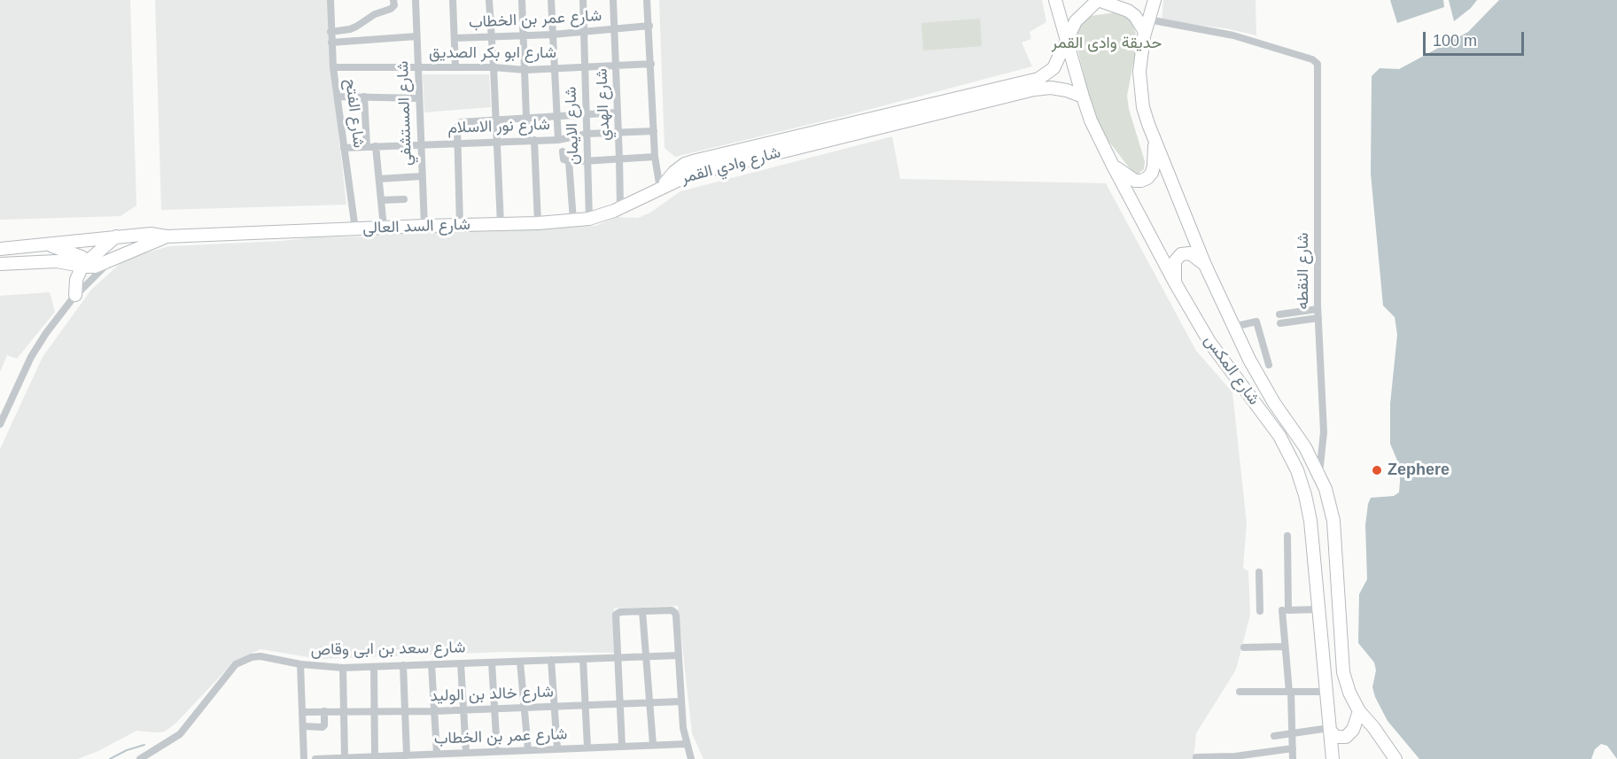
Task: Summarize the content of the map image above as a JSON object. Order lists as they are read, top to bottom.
{
  "streets": {
    "main road": ["شارع وادي القمر", "شارع السد العالى", "شارع المكس"],
    "street": [
      "شارع عمر بن الخطاب",
      "شارع ابو بكر الصديق",
      "شارع الهدي",
      "شارع الفتح",
      "شارع المستشفي",
      "شارع الايمان",
      "شارع نور الاسلام",
      "شارع النقطه",
      "شارع سعد بن ابى وقاص",
      "شارع خالد بن الوليد"
    ]
  },
  "crossings": [
    ["شارع عمر بن الخطاب", "شارع الهدي"],
    ["شارع عمر بن الخطاب", "شارع الايمان"],
    ["شارع ابو بكر الصديق", "شارع الهدي"],
    ["شارع ابو بكر الصديق", "شارع الفتح"],
    ["شارع ابو بكر الصديق", "شارع المستشفي"],
    ["شارع ابو بكر الصديق", "شارع الايمان"],
    ["شارع الهدي", "شارع نور الاسلام"],
    ["شارع الهدي", "شارع السد العالى"],
    ["شارع الفتح", "شارع نور الاسلام"],
    ["شارع الفتح", "شارع السد العالى"],
    ["شارع المستشفي", "شارع نور الاسلام"],
    ["شارع المستشفي", "شارع السد العالى"],
    ["شارع الايمان", "شارع نور الاسلام"],
    ["شارع الايمان", "شارع السد العالى"],
    ["شارع وادي القمر", "شارع السد العالى"],
    ["شارع وادي القمر", "شارع المكس"],
    ["شارع النقطه", "شارع المكس"]
  ],
  "parks": ["حديقة وادى القمر"],
  "places": ["Zephere"],
  "scale_bar": "100 m"
}
